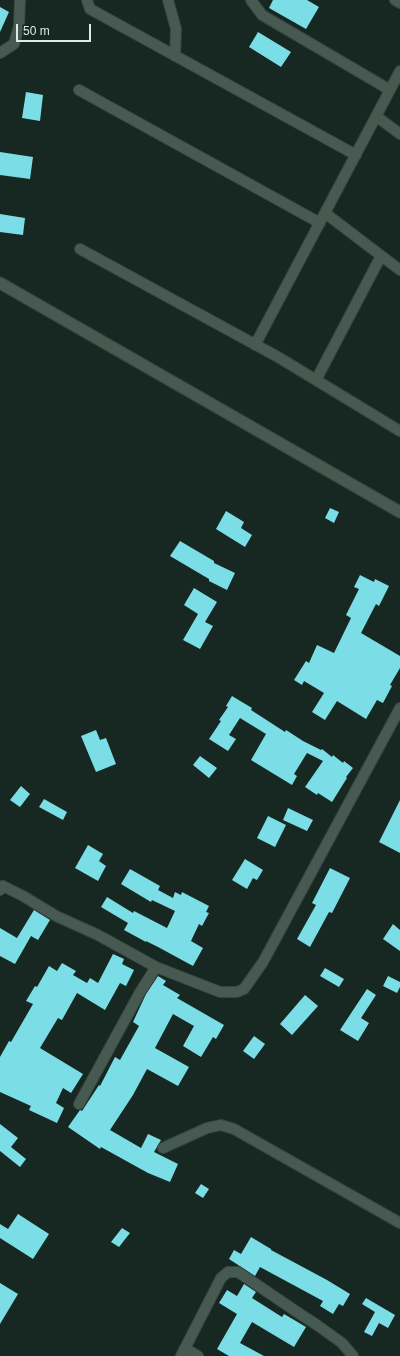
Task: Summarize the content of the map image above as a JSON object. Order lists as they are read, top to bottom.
{
  "scale_bar": "50 m"
}
